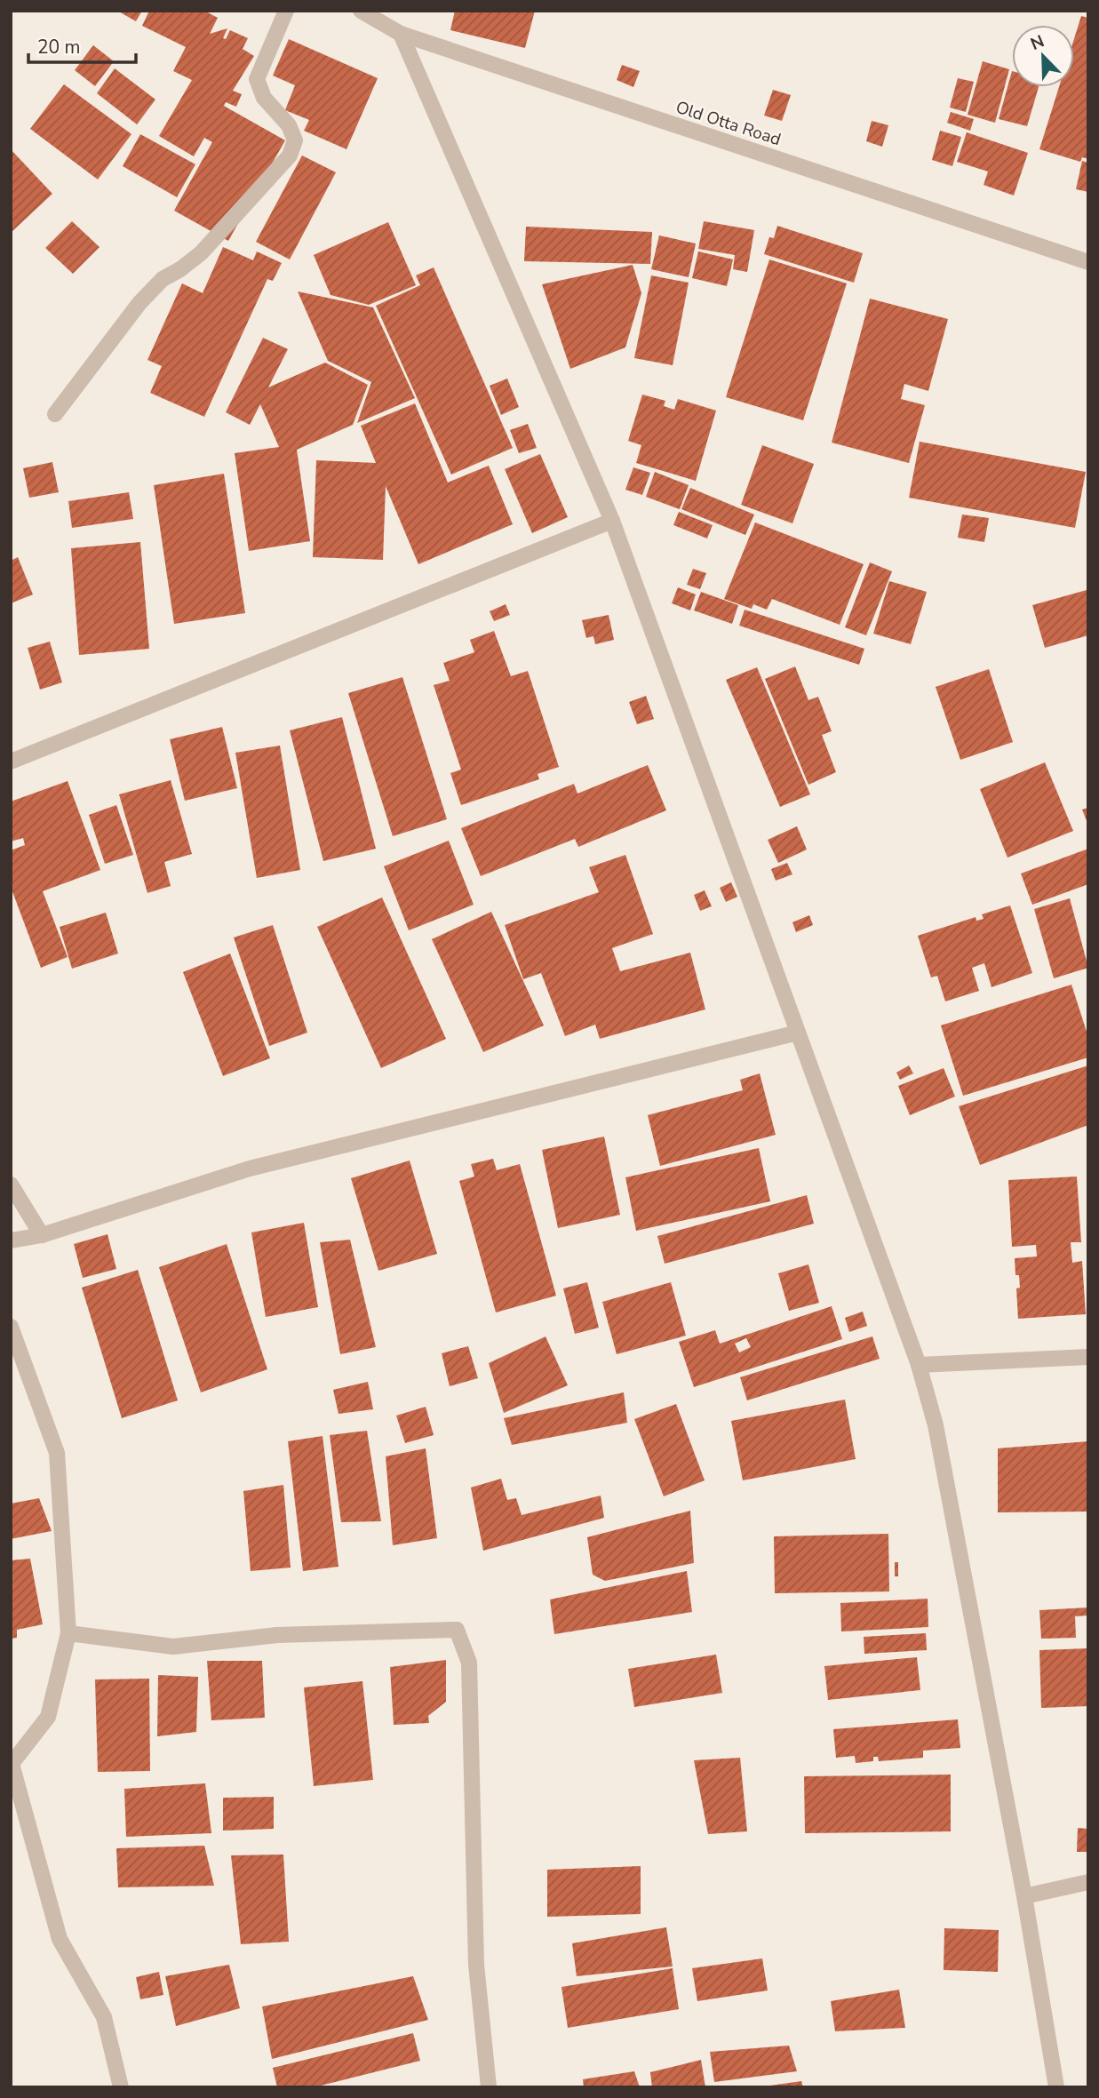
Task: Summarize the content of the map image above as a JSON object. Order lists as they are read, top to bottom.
{
  "streets": {
    "street": ["Old Otta Road"]
  },
  "scale_bar": "20 m",
  "north": "top left"
}
